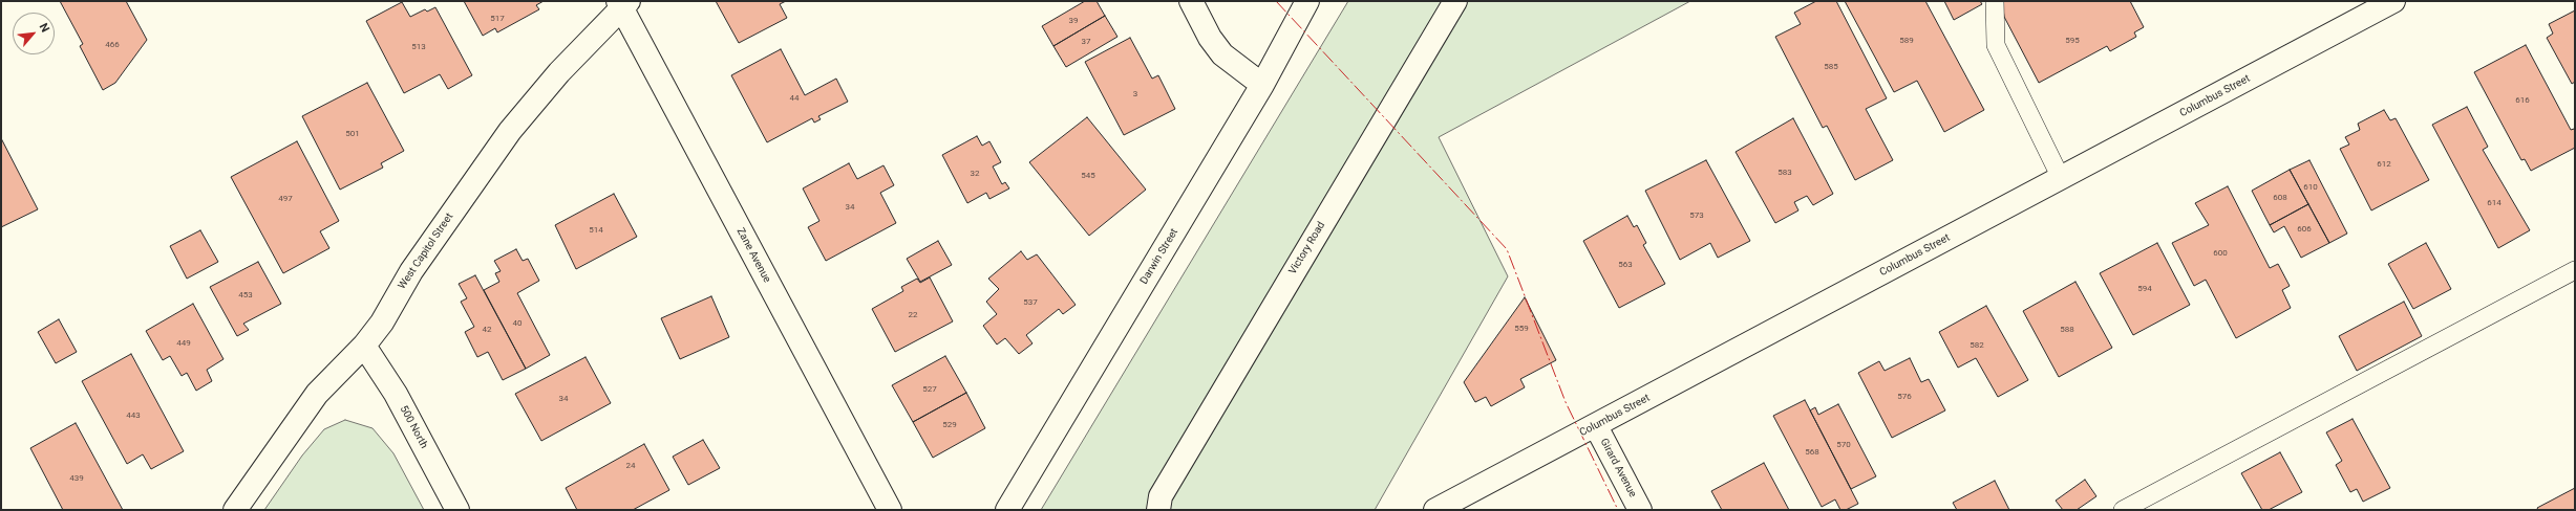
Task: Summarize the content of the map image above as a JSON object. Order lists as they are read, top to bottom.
{
  "streets": {
    "street": [
      "Columbus Street",
      "Victory Road",
      "West Capitol Street",
      "Zane Avenue",
      "Darwin Street",
      "500 North",
      "Girard Avenue"
    ]
  },
  "crossings": [
    ["Columbus Street", "Girard Avenue"],
    ["West Capitol Street", "Zane Avenue"],
    ["West Capitol Street", "500 North"]
  ],
  "house_numbers": [
    "517",
    "39",
    "589",
    "595",
    "37",
    "466",
    "513",
    "585",
    "3",
    "44",
    "616",
    "501",
    "612",
    "583",
    "32",
    "545",
    "610",
    "608",
    "497",
    "614",
    "34",
    "573",
    "606",
    "514",
    "600",
    "563",
    "594",
    "453",
    "537",
    "22",
    "40",
    "559",
    "42",
    "588",
    "449",
    "582",
    "527",
    "576",
    "34",
    "443",
    "529",
    "570",
    "568",
    "24",
    "439"
  ],
  "north": "top right"
}
